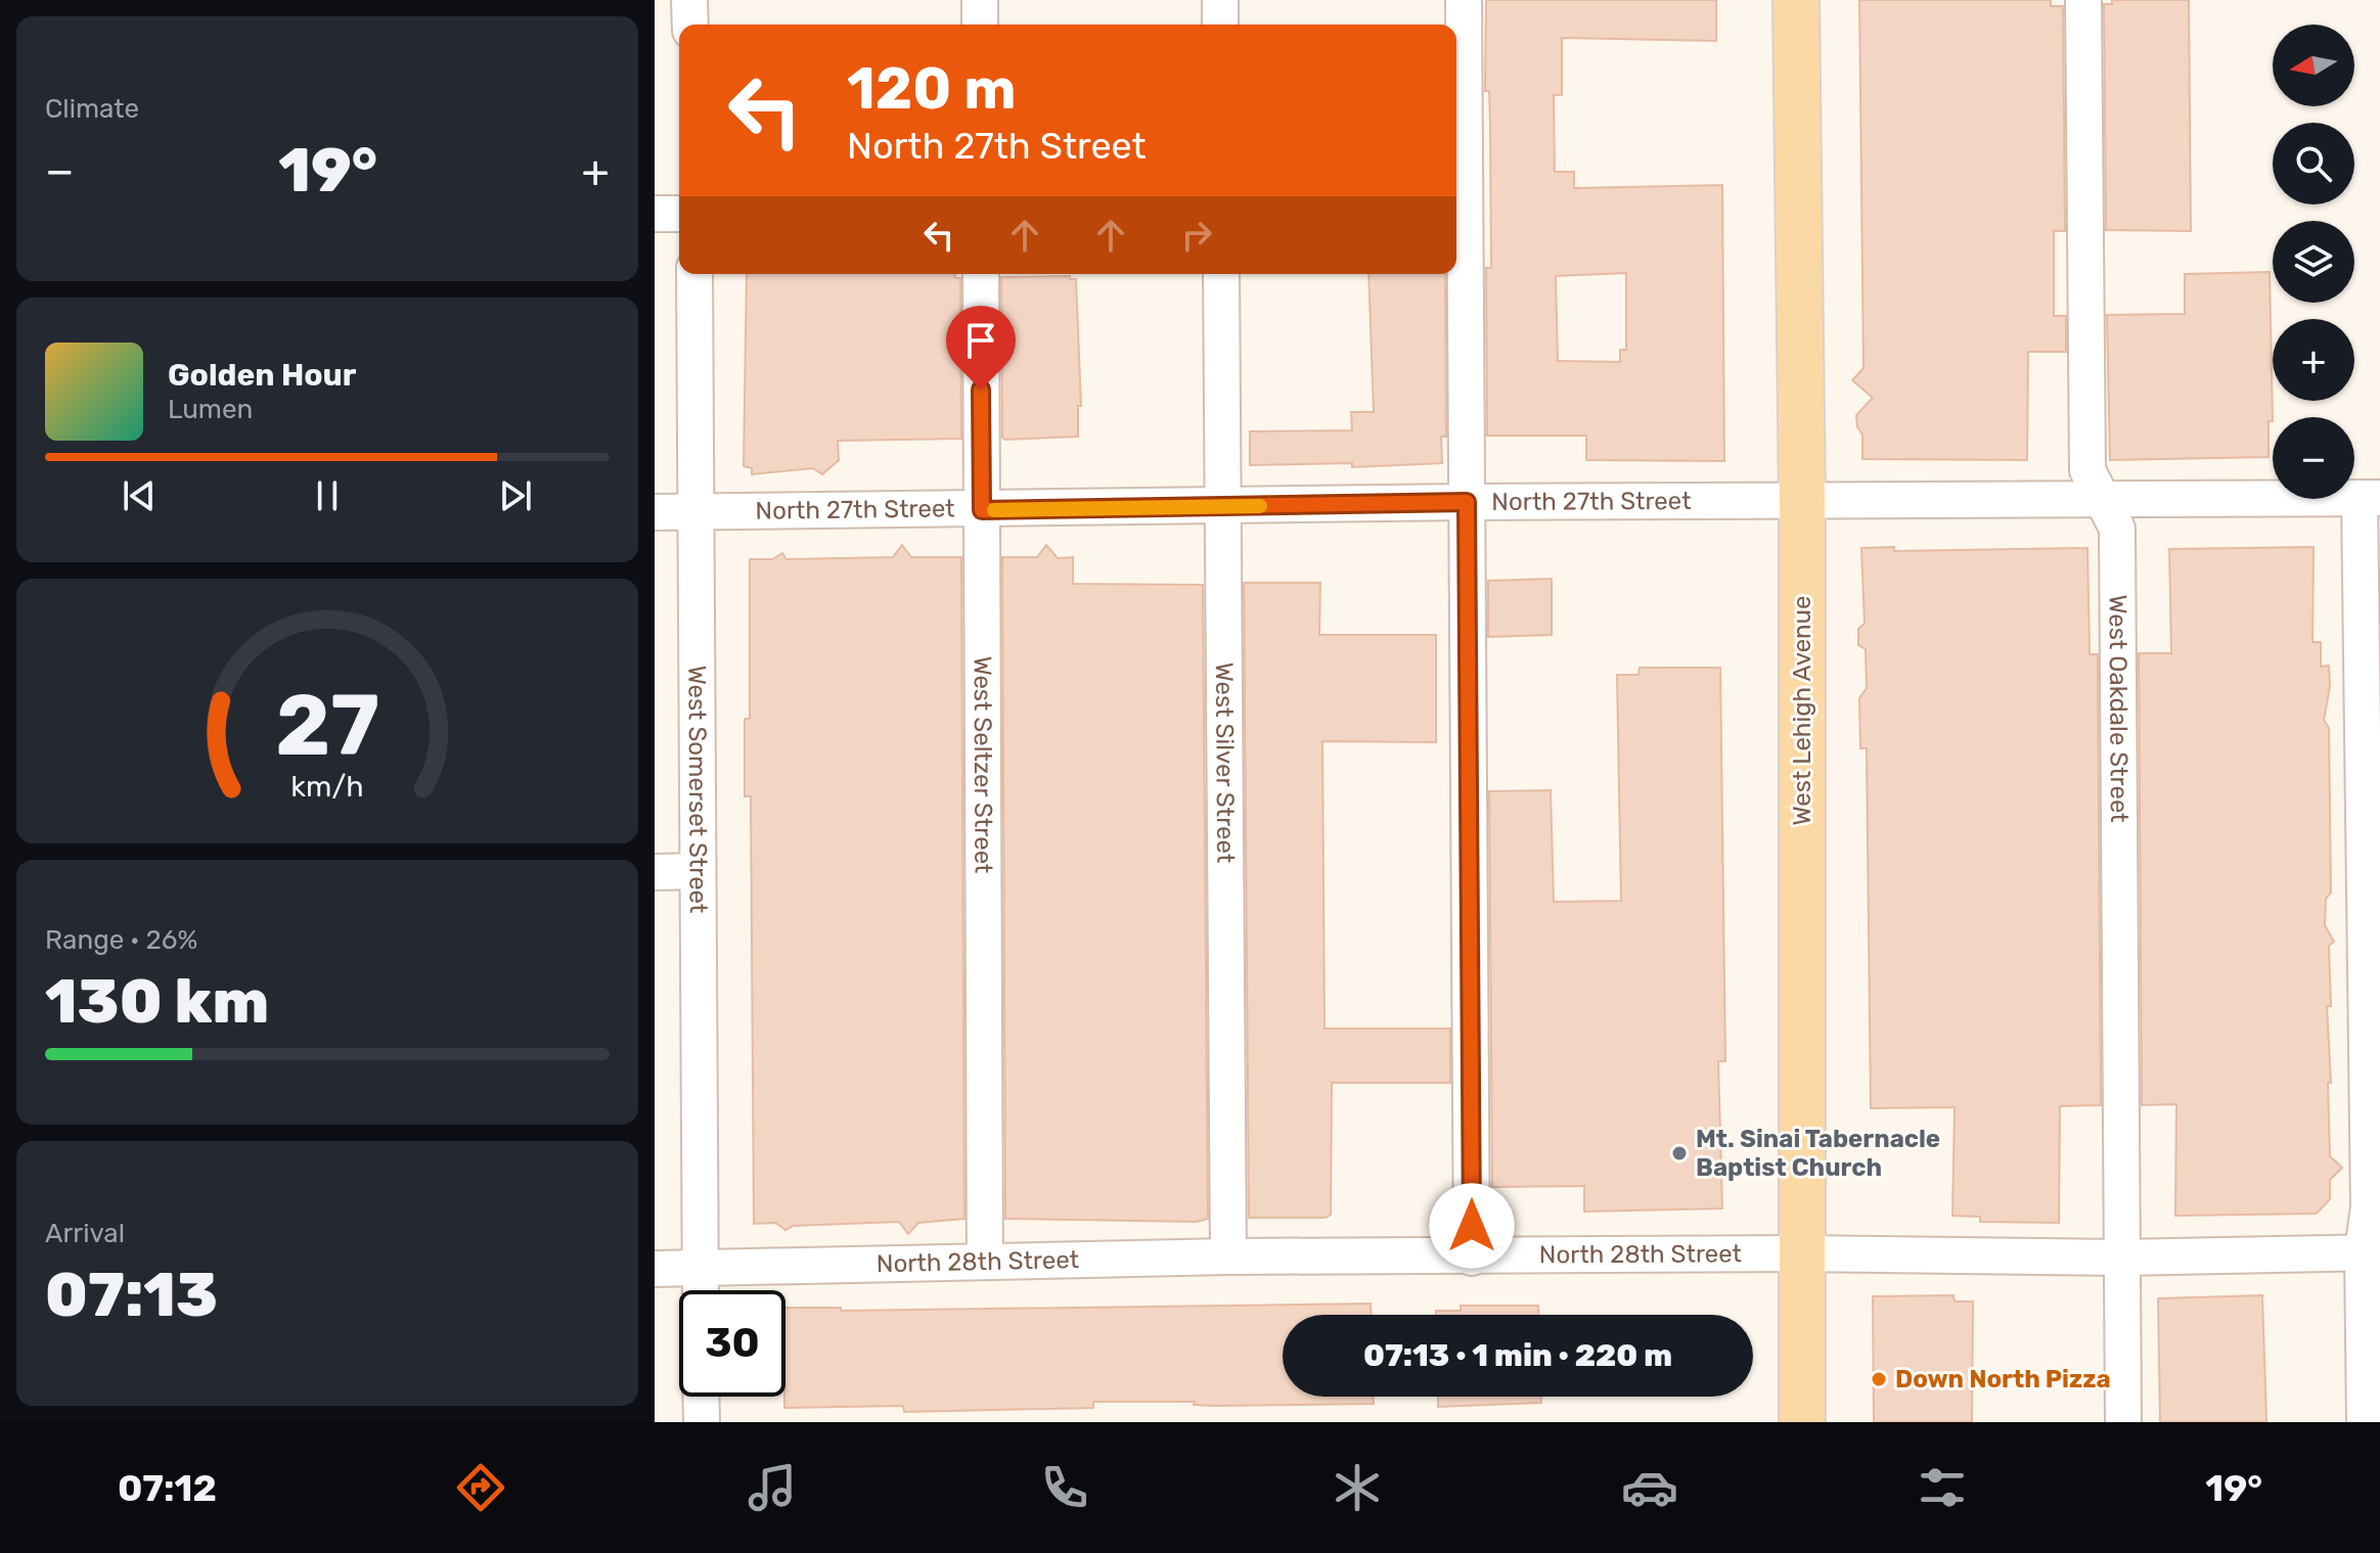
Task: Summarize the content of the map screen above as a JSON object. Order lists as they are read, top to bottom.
{
  "streets": {
    "main road": ["West Lehigh Avenue"],
    "street": [
      "North 27th Street",
      "West Oakdale Street",
      "West Silver Street",
      "West Seltzer Street",
      "West Somerset Street",
      "North 28th Street"
    ]
  },
  "crossings": [
    ["North 27th Street", "West Oakdale Street"],
    ["North 27th Street", "West Lehigh Avenue"],
    ["North 27th Street", "West Silver Street"],
    ["North 27th Street", "West Seltzer Street"],
    ["North 27th Street", "West Somerset Street"],
    ["West Oakdale Street", "North 28th Street"],
    ["West Lehigh Avenue", "North 28th Street"],
    ["West Silver Street", "North 28th Street"],
    ["West Seltzer Street", "North 28th Street"],
    ["West Somerset Street", "North 28th Street"]
  ],
  "places": ["Mt. Sinai Tabernacle Baptist Church", "Down North Pizza"],
  "north": "left",
  "page": {
    "tile": [
      "Climate",
      ["Range · 26%", "130 km"],
      ["Arrival", "07:13"]
    ],
    "map_buttons": ["+", "−"],
    "turn": ["120 m", "North 27th Street"],
    "heat": ["−", "19°", "+"],
    "song": ["Golden Hour", "Lumen"],
    "limit": "30",
    "trip": "07:13 · 1 min · 220 m",
    "tabs": ["07:12", "19°"],
    "gauge": ["27", "km/h"]
  }
}
